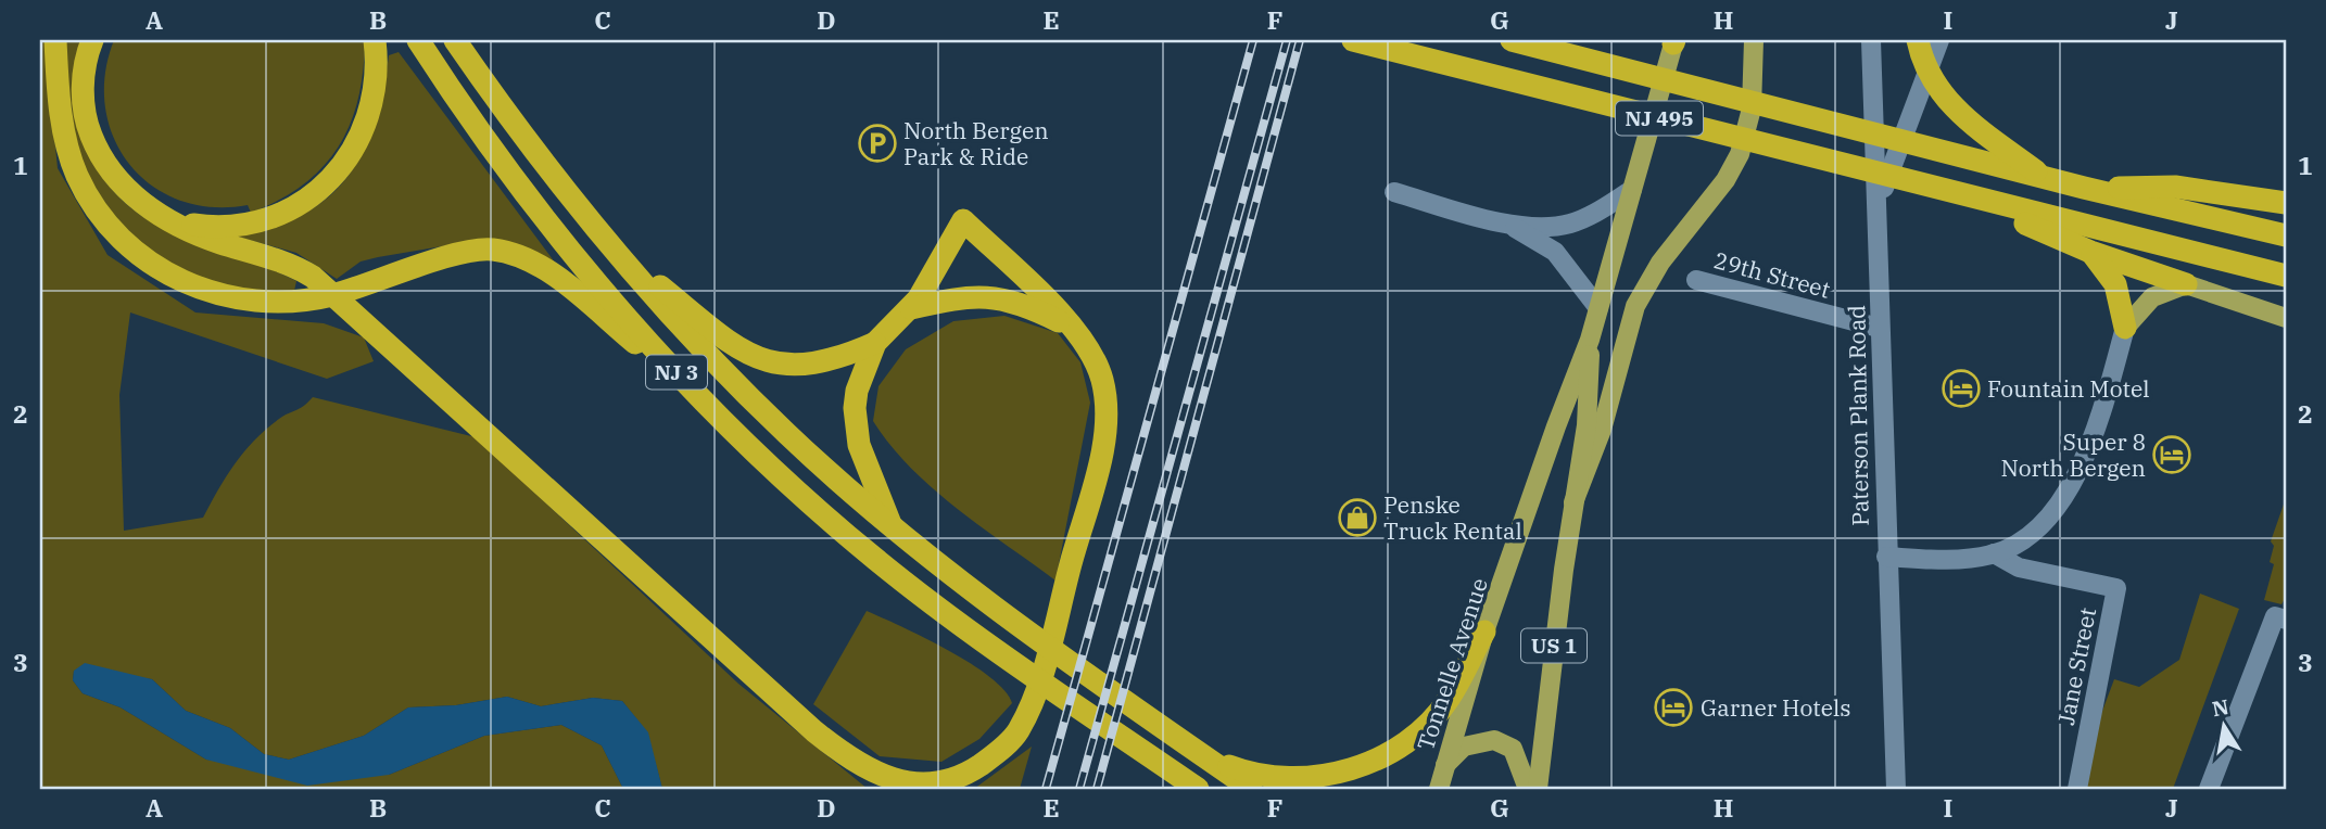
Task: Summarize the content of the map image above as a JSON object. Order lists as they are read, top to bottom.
{
  "streets": {
    "highway": ["NJ 495", "NJ 3"],
    "main road": ["US 1", "Tonnelle Avenue"],
    "street": ["29th Street", "Paterson Plank Road", "Jane Street"]
  },
  "crossings": [
    ["29th Street", "Paterson Plank Road"]
  ],
  "places": {
    "parking": ["North Bergen Park & Ride"],
    "hotel": ["Fountain Motel", "Super 8 North Bergen", "Garner Hotels"],
    "shop": ["Penske Truck Rental"]
  },
  "north": "top",
  "grid": {
    "columns": [
      "A",
      "B",
      "C",
      "D",
      "E",
      "F",
      "G",
      "H",
      "I",
      "J"
    ],
    "rows": ["1", "2", "3"]
  }
}
